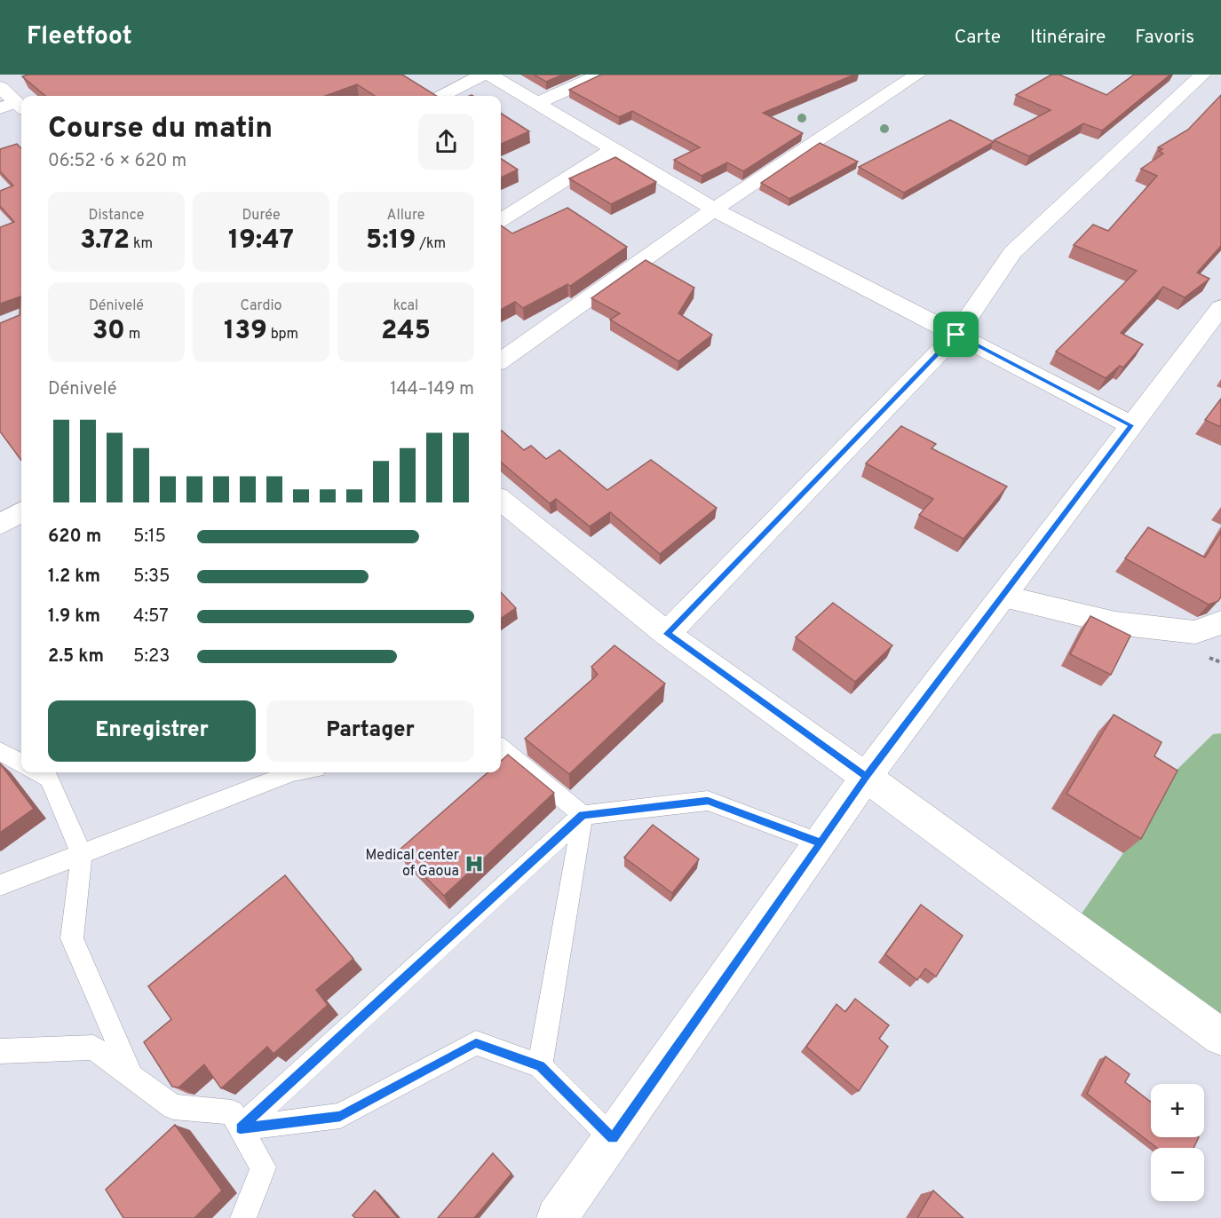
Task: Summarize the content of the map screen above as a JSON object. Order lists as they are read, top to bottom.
{
  "places": {
    "hospital": ["Medical center of Gaoua"]
  },
  "page": {
    "header": "Fleetfoot",
    "nav": ["Carte", "Itinéraire", "Favoris"],
    "heading": ["Course du matin", "06:52 · 6 × 620 m"],
    "stats": [
      ["Distance", "3.72 km"],
      ["Durée", "19:47"],
      ["Allure", "5:19 /km"],
      ["Dénivelé", "30 m"],
      ["Cardio", "139 bpm"],
      ["kcal", "245"]
    ],
    "chart": ["Dénivelé", "144–149 m"],
    "list": [
      {
        "name": "620 m",
        "note": "5:15"
      },
      {
        "name": "1.2 km",
        "note": "5:35"
      },
      {
        "name": "1.9 km",
        "note": "4:57"
      },
      {
        "name": "2.5 km",
        "note": "5:23"
      }
    ],
    "buttons": ["Enregistrer", "Partager"],
    "map_buttons": ["+", "−"]
  }
}
